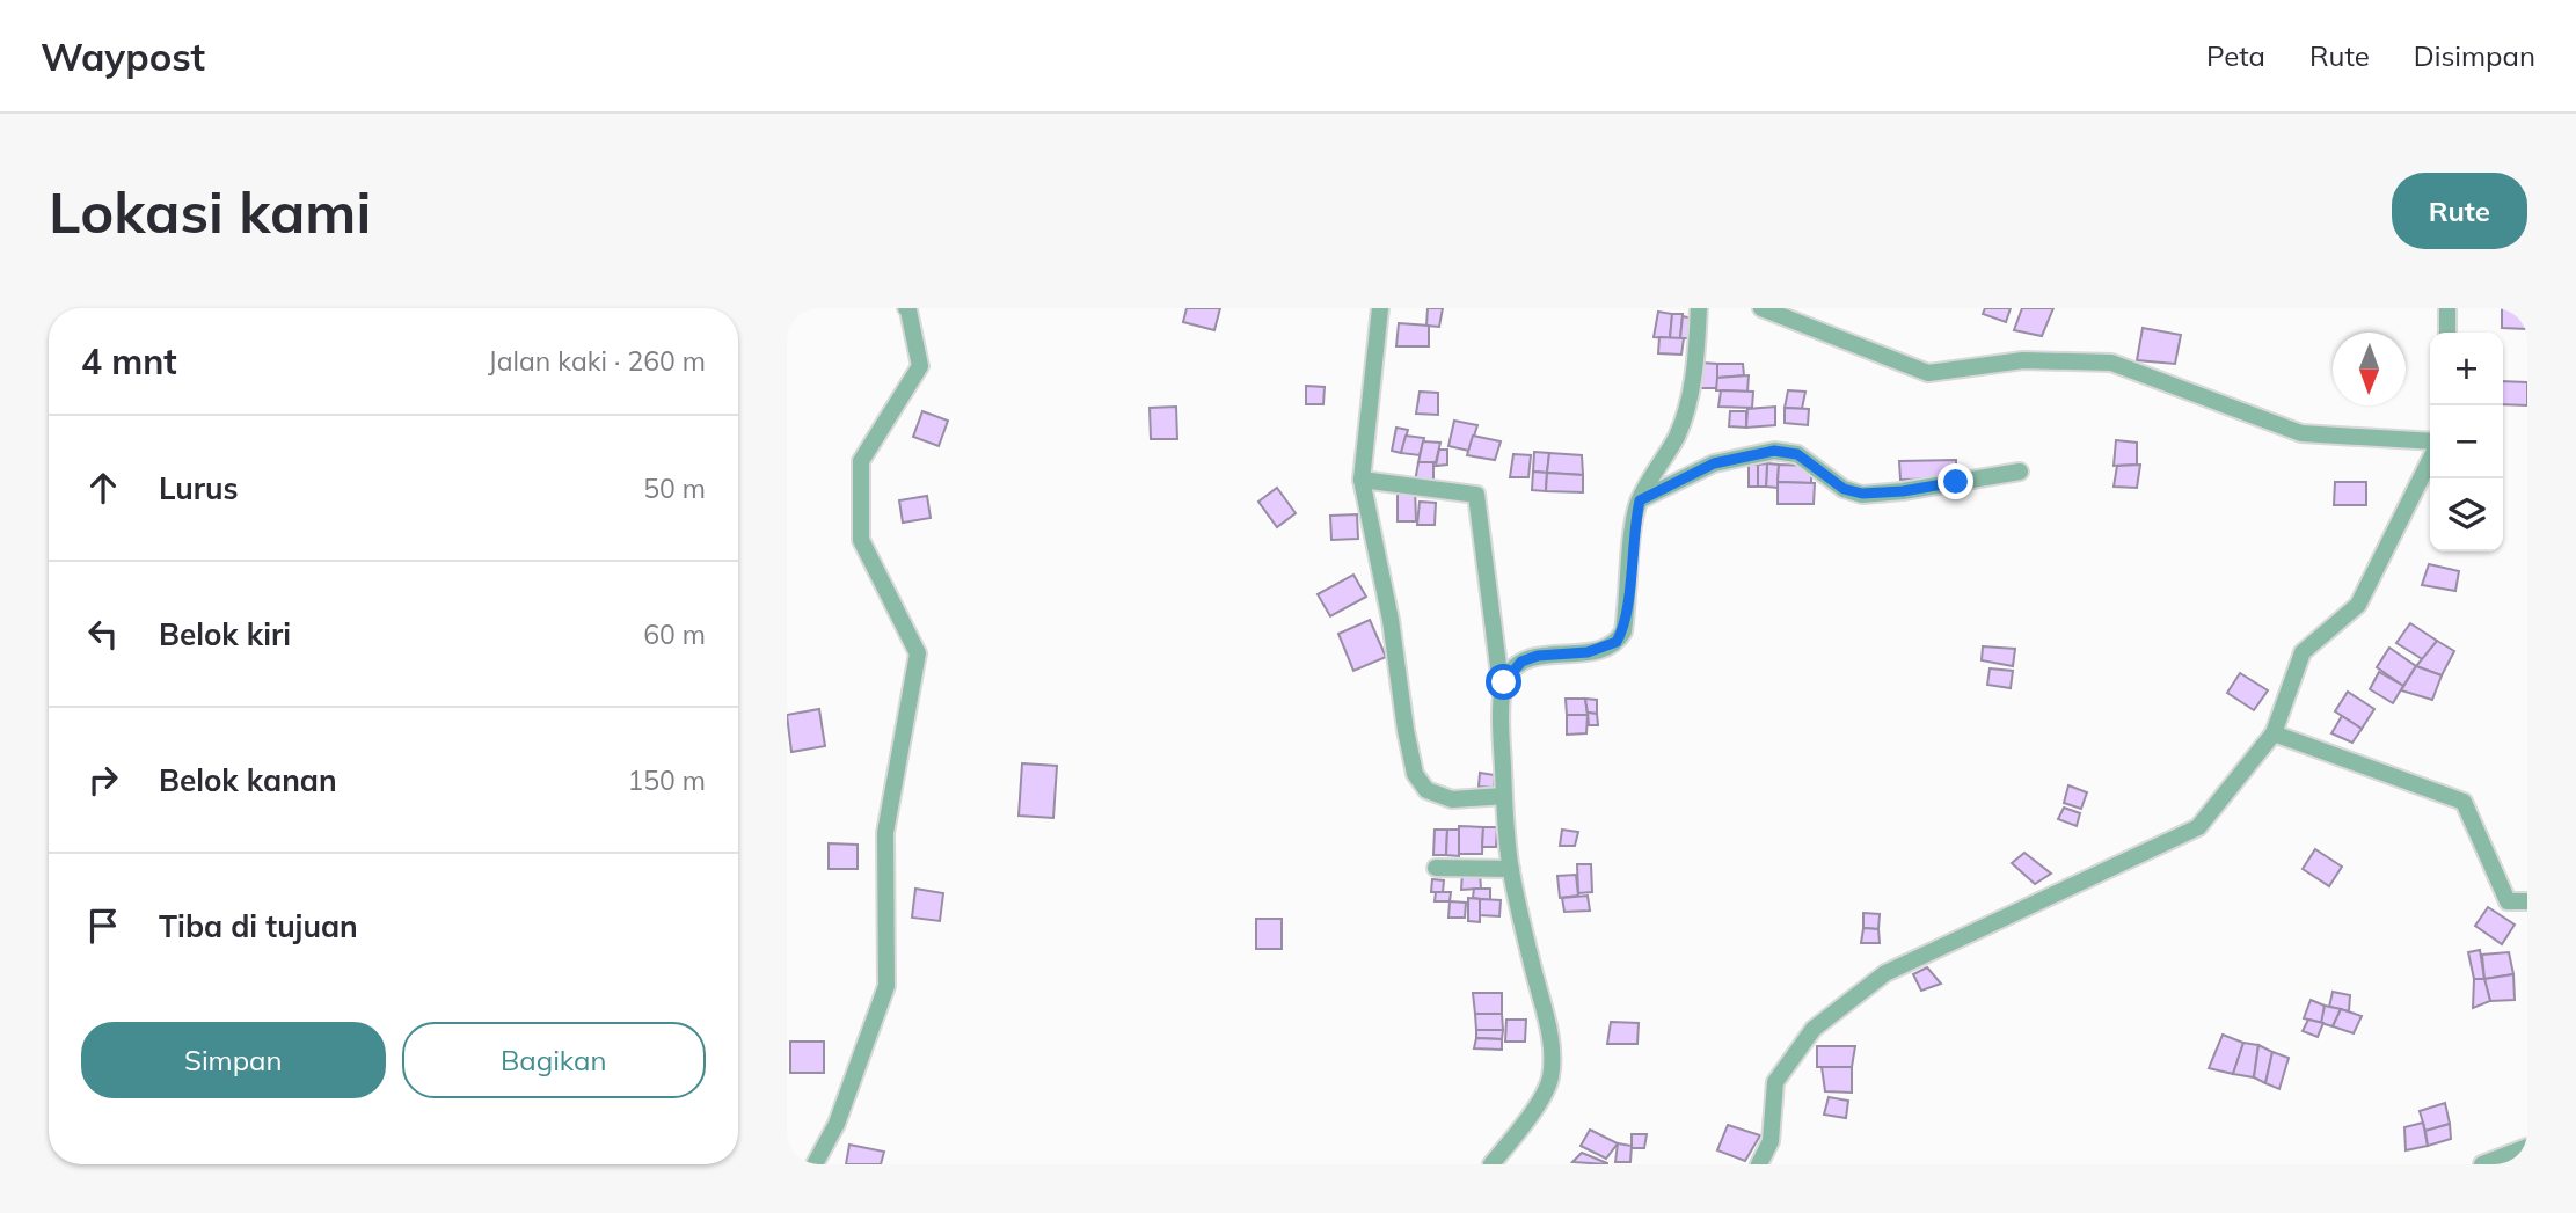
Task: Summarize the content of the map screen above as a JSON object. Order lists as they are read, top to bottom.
{
  "north": "bottom",
  "page": {
    "header": "Waypost",
    "nav": ["Peta", "Rute", "Disimpan"],
    "buttons": [
      "Rute",
      ["Simpan", "Bagikan"]
    ],
    "title": "Lokasi kami",
    "heading": ["4 mnt", "Jalan kaki · 260 m"],
    "map_buttons": ["+", "−"],
    "list": [
      ["Lurus", "50 m"],
      ["Belok kiri", "60 m"],
      ["Belok kanan", "150 m"],
      "Tiba di tujuan"
    ]
  }
}
